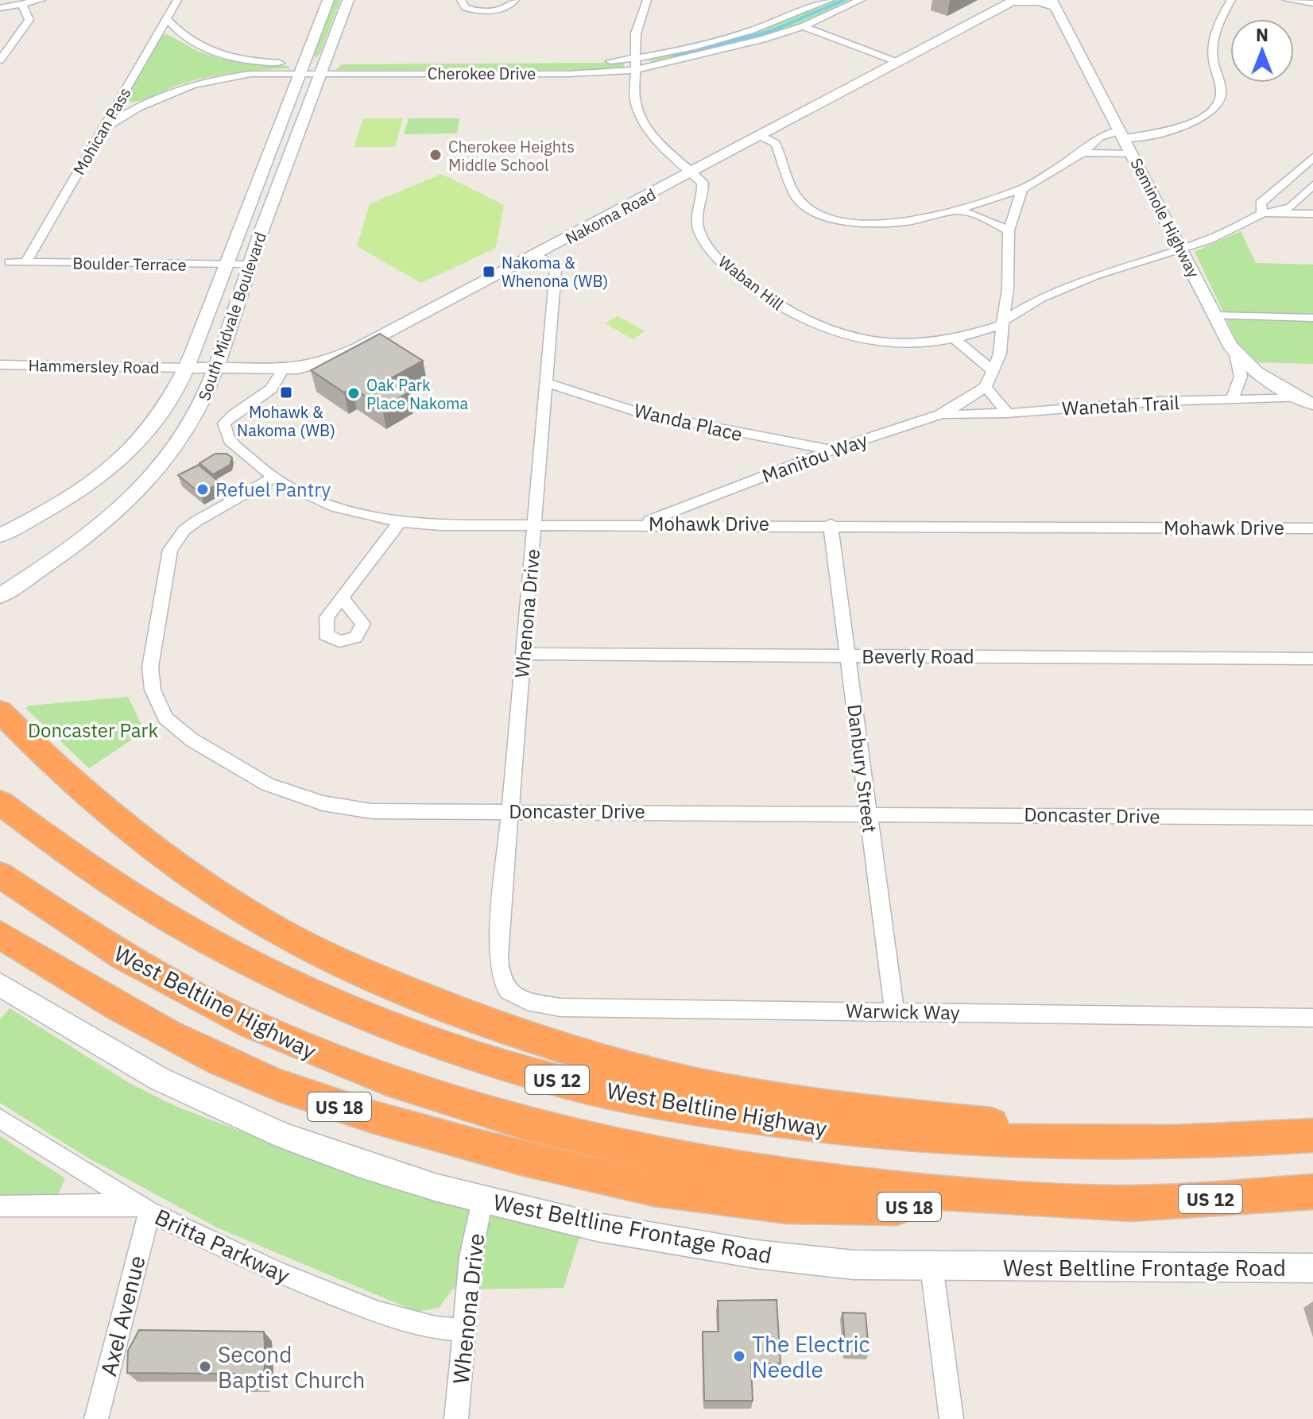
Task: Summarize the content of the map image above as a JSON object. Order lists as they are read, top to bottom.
{
  "streets": {
    "highway": ["West Beltline Highway", "US 12", "US 18"],
    "main road": [
      "Nakoma Road",
      "Seminole Highway",
      "South Midvale Boulevard",
      "West Beltline Frontage Road"
    ],
    "street": [
      "Cherokee Drive",
      "Mohican Pass",
      "Boulder Terrace",
      "Waban Hill",
      "Hammersley Road",
      "Wanetah Trail",
      "Wanda Place",
      "Manitou Way",
      "Mohawk Drive",
      "Whenona Drive",
      "Beverly Road",
      "Danbury Street",
      "Doncaster Drive",
      "Warwick Way",
      "Britta Parkway",
      "Axel Avenue"
    ]
  },
  "crossings": [
    ["Cherokee Drive", "Mohican Pass"],
    ["Cherokee Drive", "South Midvale Boulevard"],
    ["Mohican Pass", "Boulder Terrace"],
    ["Nakoma Road", "Waban Hill"],
    ["Nakoma Road", "South Midvale Boulevard"],
    ["Nakoma Road", "Hammersley Road"],
    ["Nakoma Road", "Mohawk Drive"],
    ["Nakoma Road", "Whenona Drive"],
    ["Seminole Highway", "Wanetah Trail"],
    ["Boulder Terrace", "South Midvale Boulevard"],
    ["South Midvale Boulevard", "Hammersley Road"],
    ["Wanetah Trail", "Manitou Way"],
    ["Wanda Place", "Manitou Way"],
    ["Wanda Place", "Whenona Drive"],
    ["Manitou Way", "Mohawk Drive"],
    ["Mohawk Drive", "Whenona Drive"],
    ["Mohawk Drive", "Danbury Street"],
    ["Mohawk Drive", "Doncaster Drive"],
    ["Whenona Drive", "Beverly Road"],
    ["Whenona Drive", "Doncaster Drive"],
    ["Whenona Drive", "Warwick Way"],
    ["Whenona Drive", "West Beltline Frontage Road"],
    ["Whenona Drive", "Britta Parkway"],
    ["Beverly Road", "Danbury Street"],
    ["Danbury Street", "Doncaster Drive"],
    ["Danbury Street", "Warwick Way"],
    ["West Beltline Highway", "US 18"],
    ["Britta Parkway", "Axel Avenue"]
  ],
  "parks": ["Doncaster Park"],
  "places": {
    "other": [
      "Cherokee Heights Middle School",
      "Oak Park Place Nakoma",
      "Refuel Pantry",
      "The Electric Needle",
      "Second Baptist Church"
    ],
    "transit": ["Nakoma & Whenona (WB)", "Mohawk & Nakoma (WB)"]
  },
  "north": "top"
}
